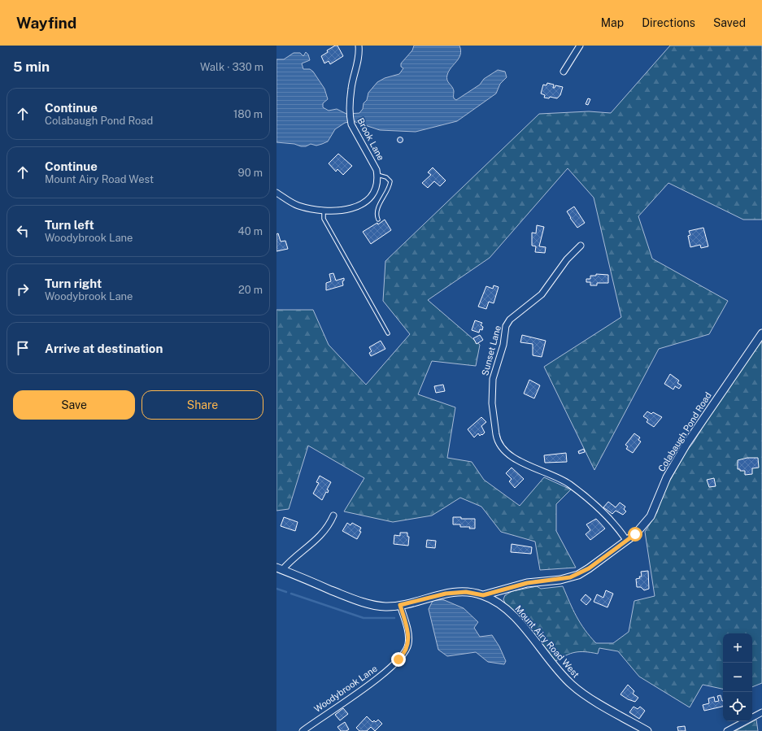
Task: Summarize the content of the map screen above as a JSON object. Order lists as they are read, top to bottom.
{
  "streets": {
    "street": [
      "Brook Lane",
      "Sunset Lane",
      "Colabaugh Pond Road",
      "Mount Airy Road West",
      "Woodybrook Lane"
    ]
  },
  "crossings": [
    ["Sunset Lane", "Colabaugh Pond Road"],
    ["Colabaugh Pond Road", "Mount Airy Road West"],
    ["Mount Airy Road West", "Woodybrook Lane"]
  ],
  "page": {
    "header": "Wayfind",
    "nav": ["Map", "Directions", "Saved"],
    "heading": ["5 min", "Walk · 330 m"],
    "list": [
      ["Continue", "Colabaugh Pond Road", "180 m"],
      ["Continue", "Mount Airy Road West", "90 m"],
      ["Turn left", "Woodybrook Lane", "40 m"],
      ["Turn right", "Woodybrook Lane", "20 m"],
      "Arrive at destination"
    ],
    "buttons": ["Save", "Share"],
    "map_buttons": ["+", "−"]
  }
}
